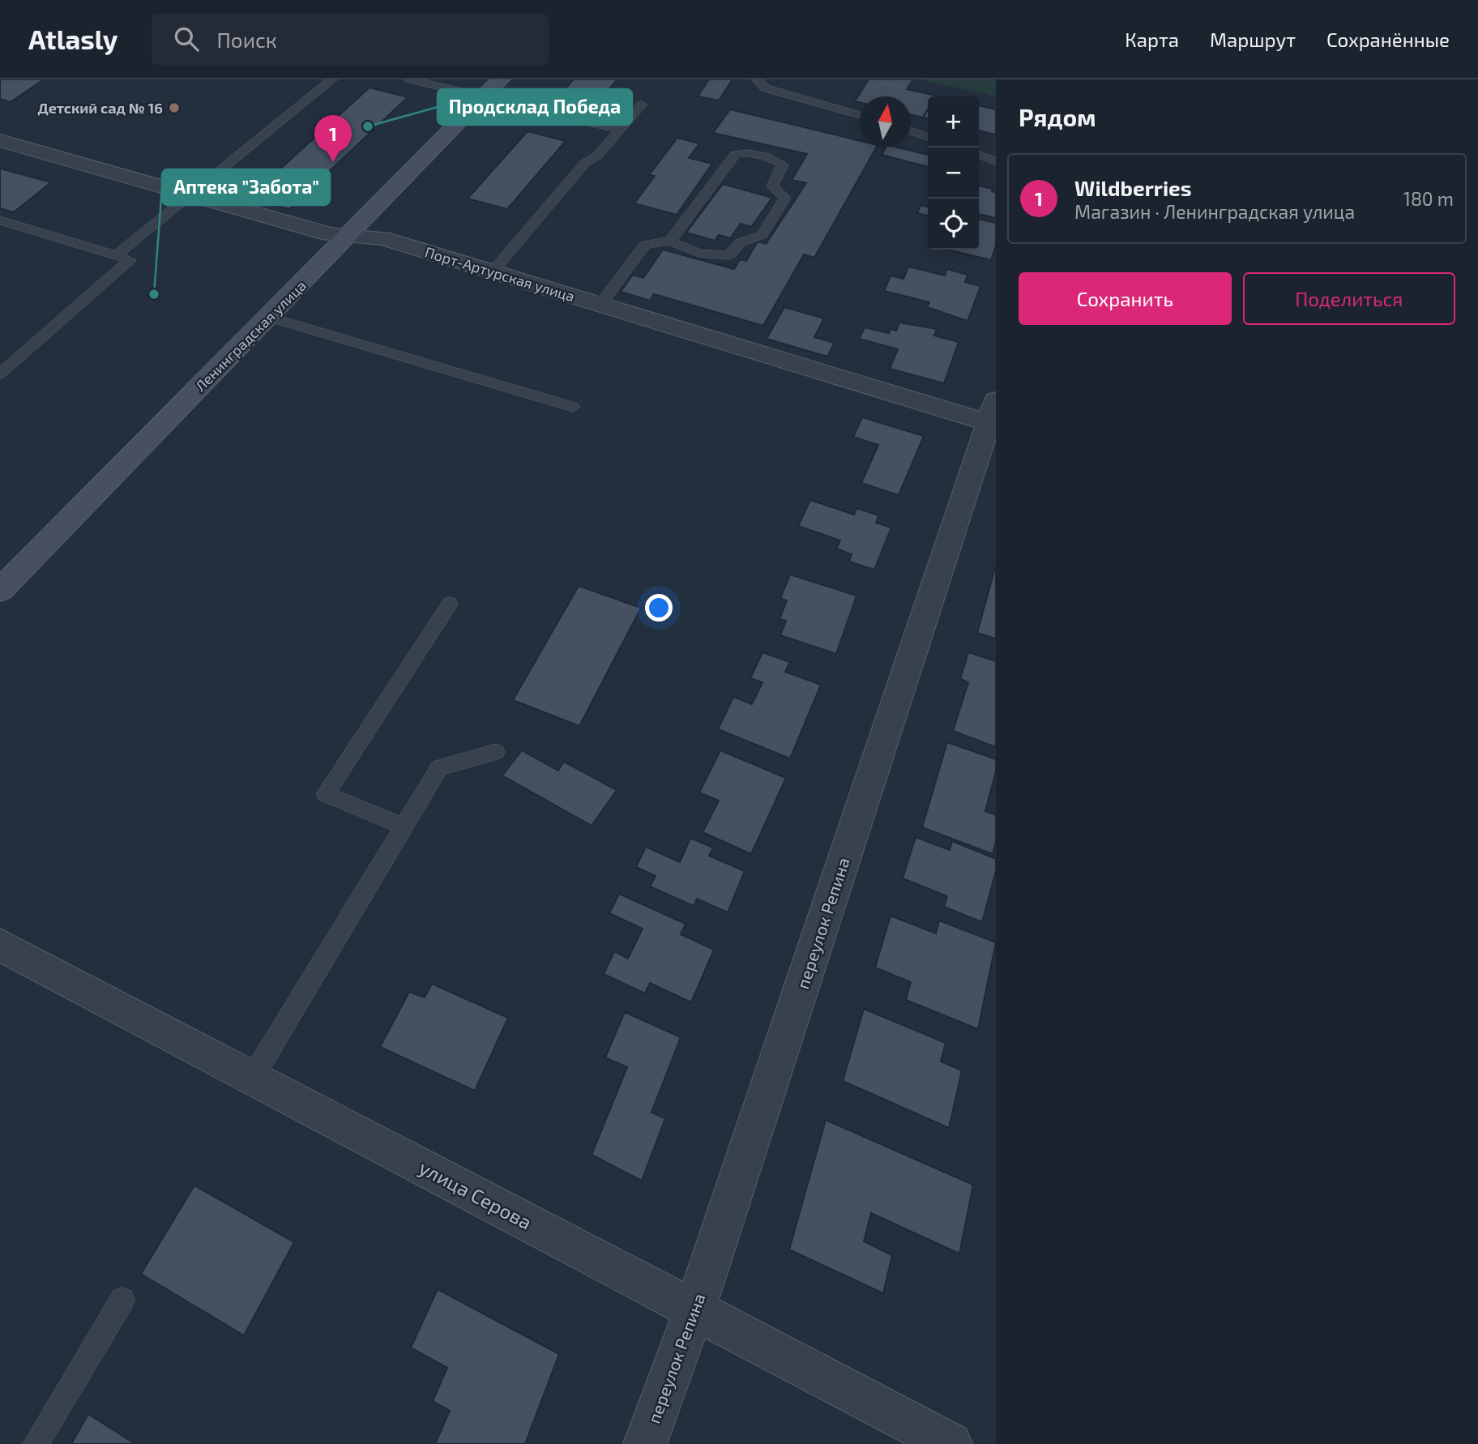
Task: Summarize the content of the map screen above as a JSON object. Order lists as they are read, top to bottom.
{
  "streets": {
    "main road": ["Ленинградская улица"],
    "street": ["Порт-Артурская улица", "переулок Репина", "улица Серова"]
  },
  "crossings": [
    ["Порт-Артурская улица", "Ленинградская улица"],
    ["Порт-Артурская улица", "переулок Репина"],
    ["переулок Репина", "улица Серова"]
  ],
  "places": ["Детский сад № 16", "Продсклад Победа", "Аптека \"Забота\""],
  "north": "top",
  "page": {
    "header": "Atlasly",
    "search": "Поиск",
    "nav": ["Карта", "Маршрут", "Сохранённые"],
    "heading": "Рядом",
    "map_buttons": ["+", "−"],
    "pins": "1",
    "list": [
      {
        "mark": "1",
        "name": "Wildberries",
        "note": "Магазин · Ленинградская улица",
        "value": "180 m"
      }
    ],
    "buttons": ["Сохранить", "Поделиться"]
  }
}
